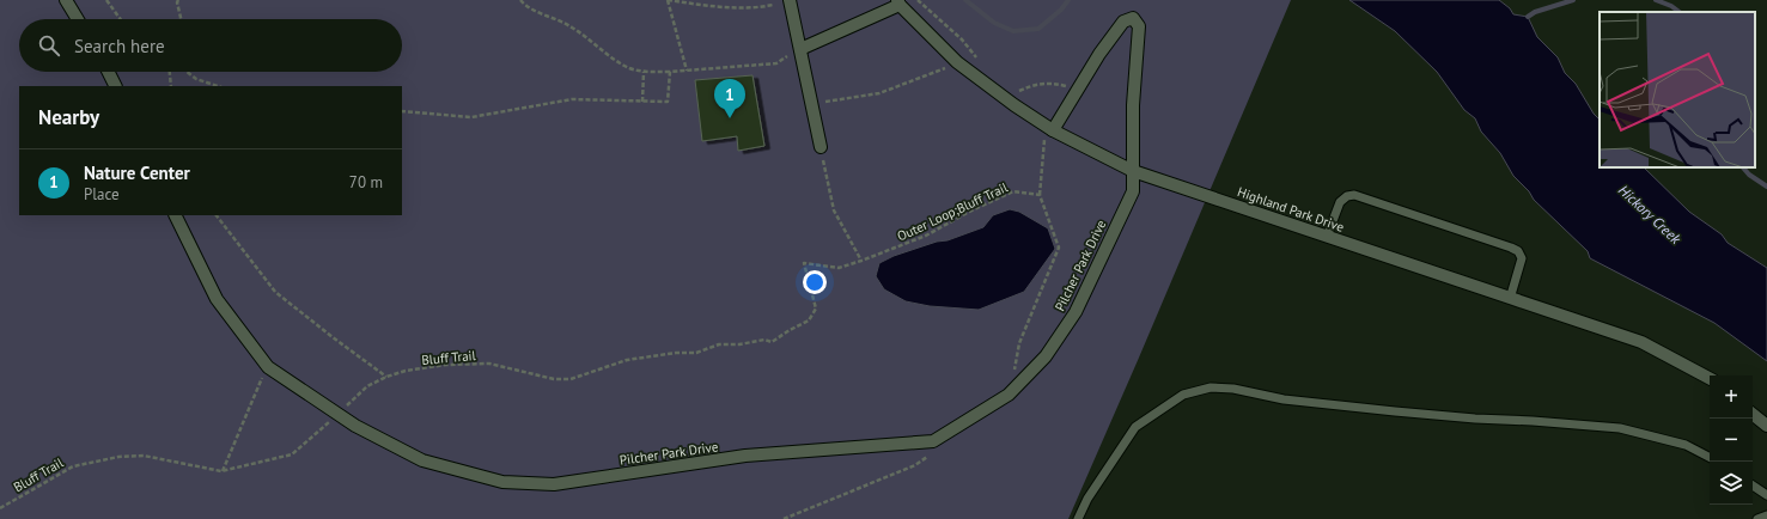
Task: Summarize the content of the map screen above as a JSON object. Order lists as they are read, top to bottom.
{
  "streets": {
    "street": ["Highland Park Drive", "Pilcher Park Drive"],
    "path": ["Outer Loop;Bluff Trail", "Bluff Trail"]
  },
  "crossings": [
    ["Highland Park Drive", "Pilcher Park Drive"],
    ["Outer Loop;Bluff Trail", "Pilcher Park Drive"],
    ["Outer Loop;Bluff Trail", "Bluff Trail"],
    ["Pilcher Park Drive", "Bluff Trail"]
  ],
  "water": ["Hickory Creek"],
  "page": {
    "search": "Search here",
    "pins": "1",
    "heading": "Nearby",
    "list": [
      {
        "mark": "1",
        "name": "Nature Center",
        "note": "Place",
        "value": "70 m"
      }
    ],
    "map_buttons": ["+", "−"]
  }
}
